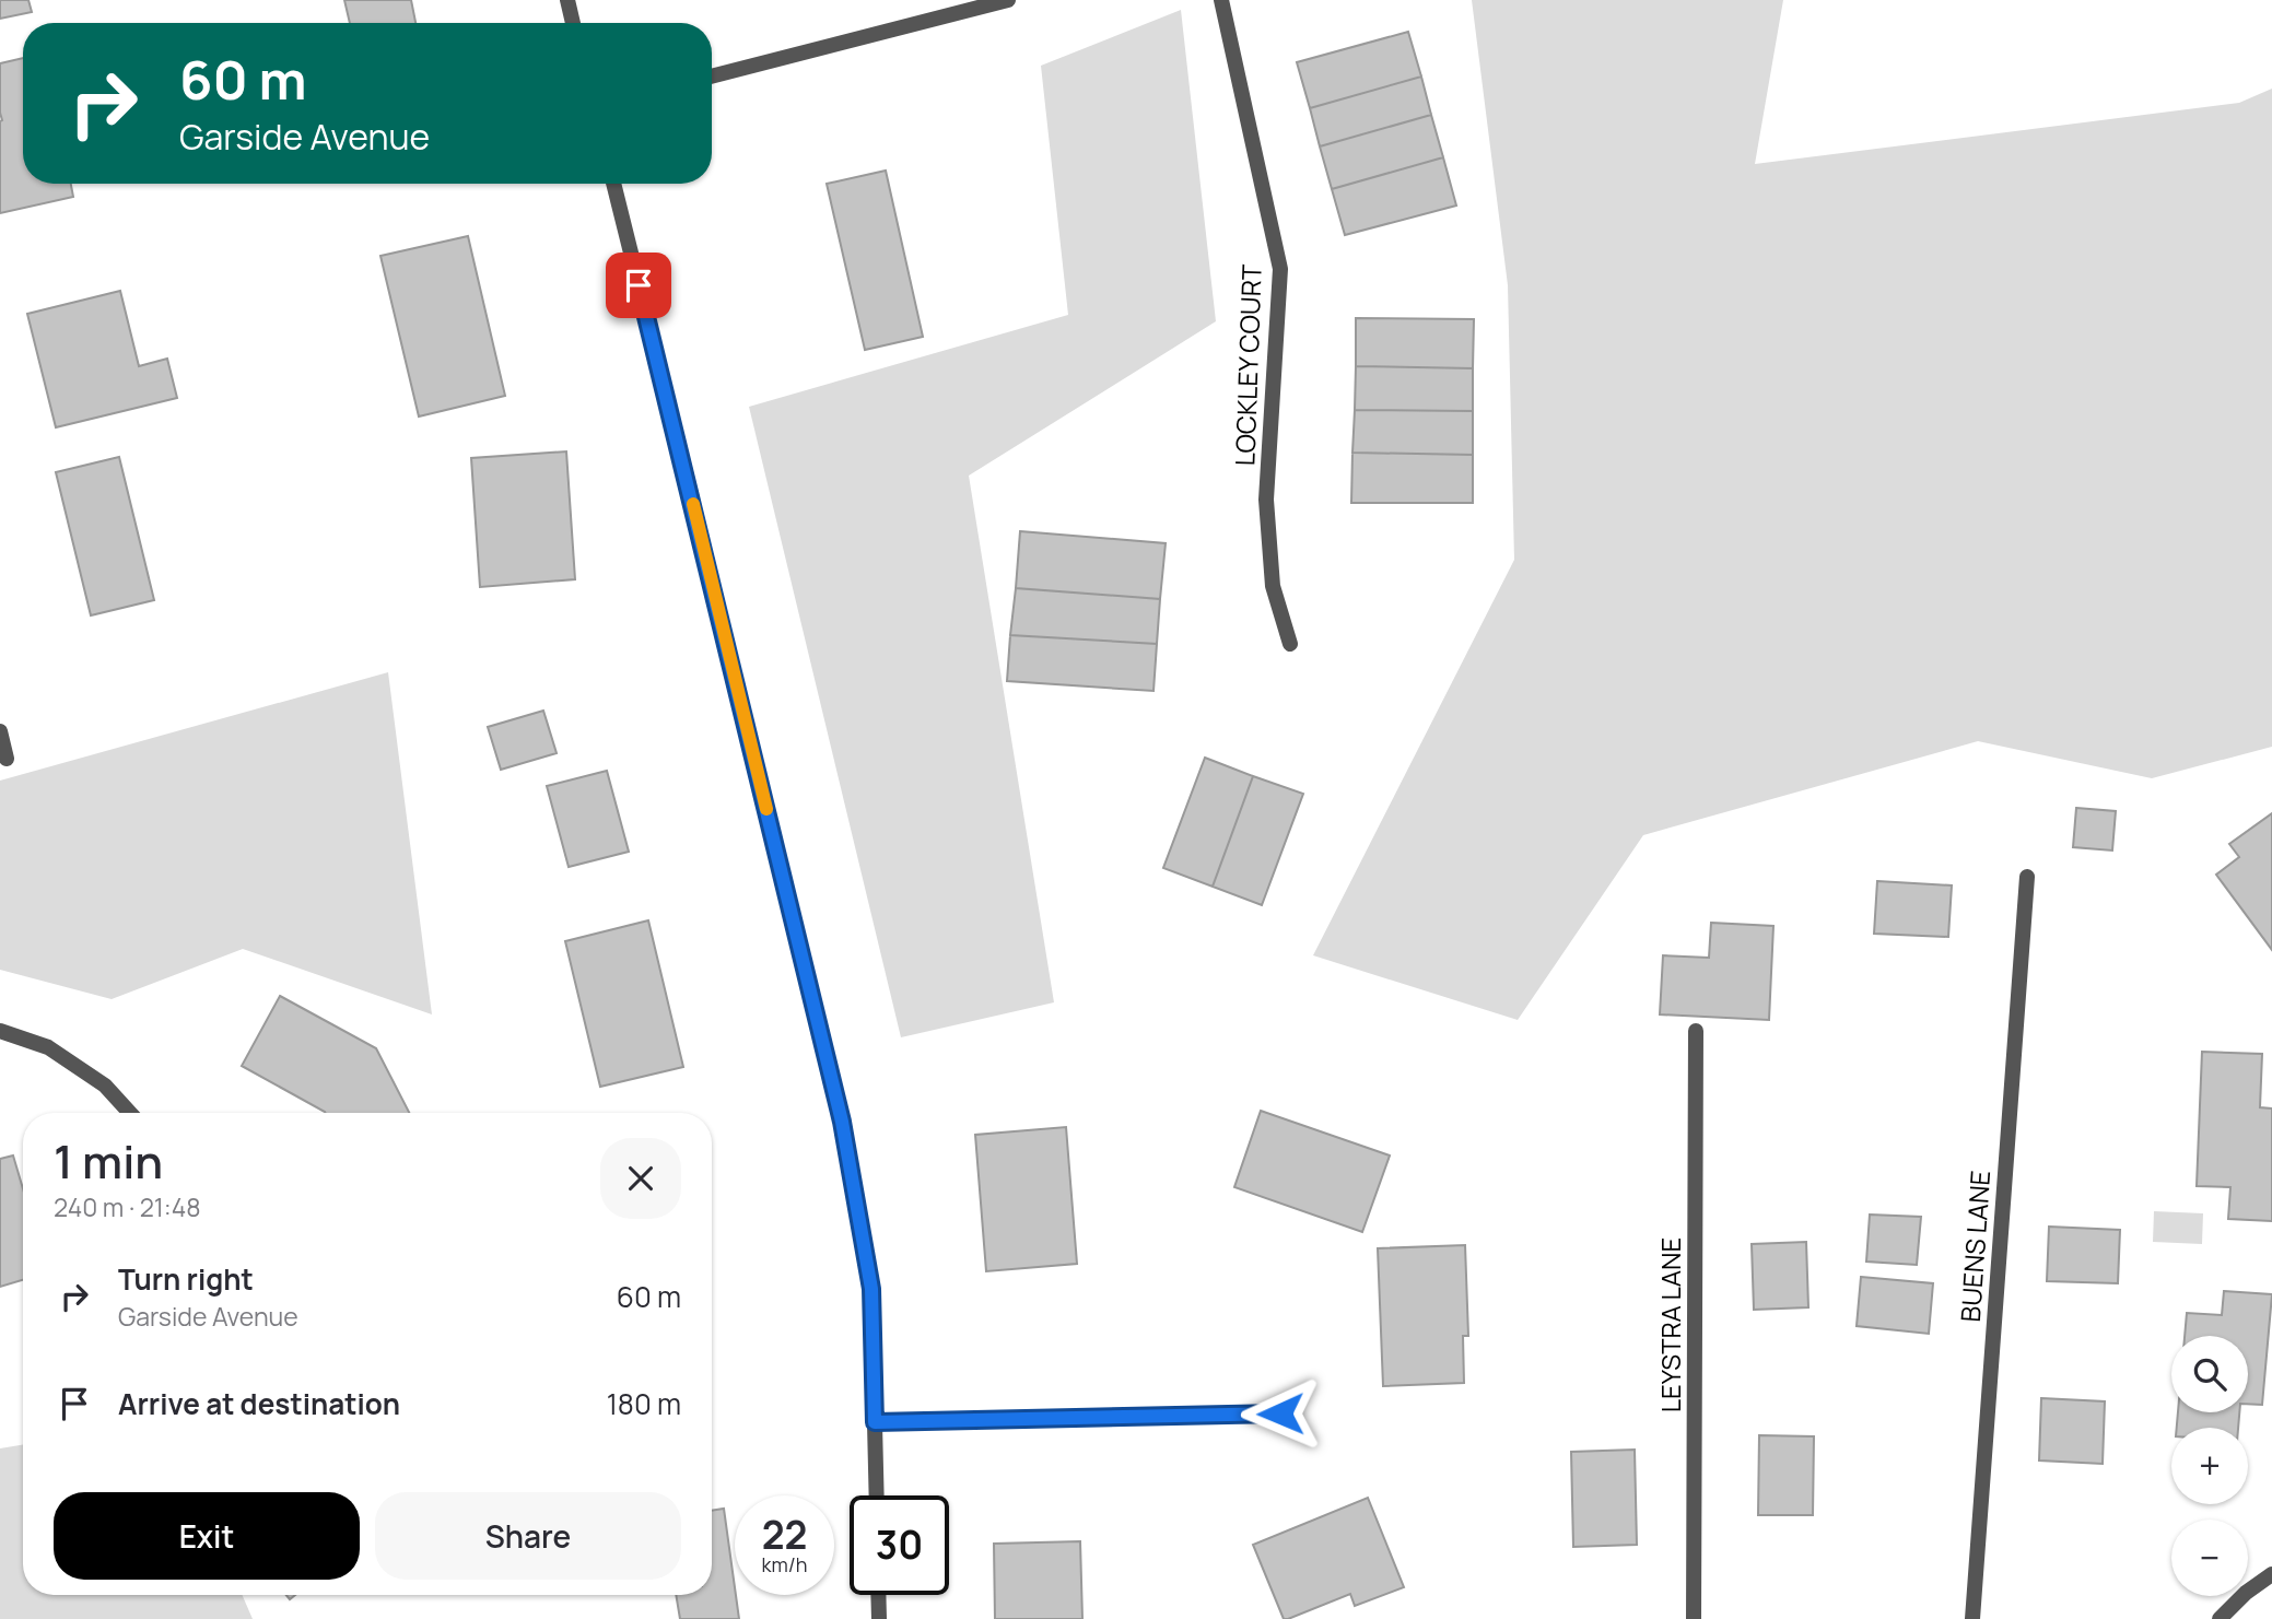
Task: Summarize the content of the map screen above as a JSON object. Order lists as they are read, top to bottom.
{
  "streets": {
    "street": ["LOCKLEY COURT", "BUENS LANE", "LEYSTRA LANE"]
  },
  "page": {
    "turn": ["60 m", "Garside Avenue"],
    "heading": ["1 min", "240 m · 21:48"],
    "list": [
      {
        "name": "Turn right",
        "note": "Garside Avenue",
        "value": "60 m"
      },
      {
        "name": "Arrive at destination",
        "value": "180 m"
      }
    ],
    "map_buttons": ["+", "−"],
    "buttons": ["Exit", "Share"],
    "speed": "22 km/h",
    "limit": "30"
  }
}
